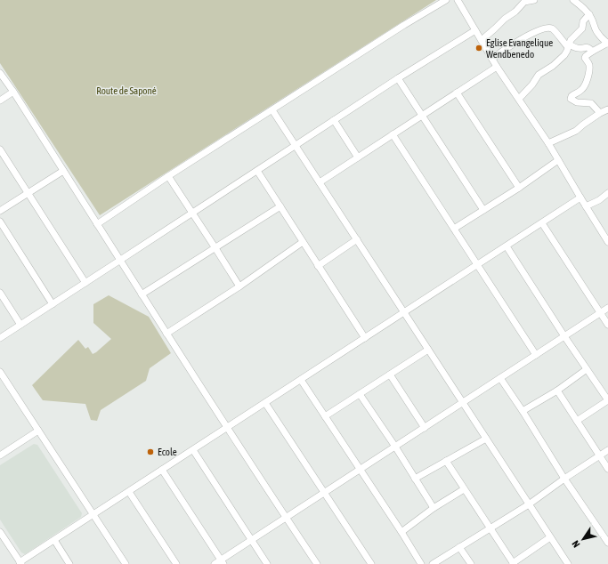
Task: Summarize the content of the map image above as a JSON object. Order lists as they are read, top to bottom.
{
  "parks": ["Route de Saponé"],
  "places": ["Eglise Evangelique Wendbenedo", "Ecole"],
  "north": "bottom left"
}
